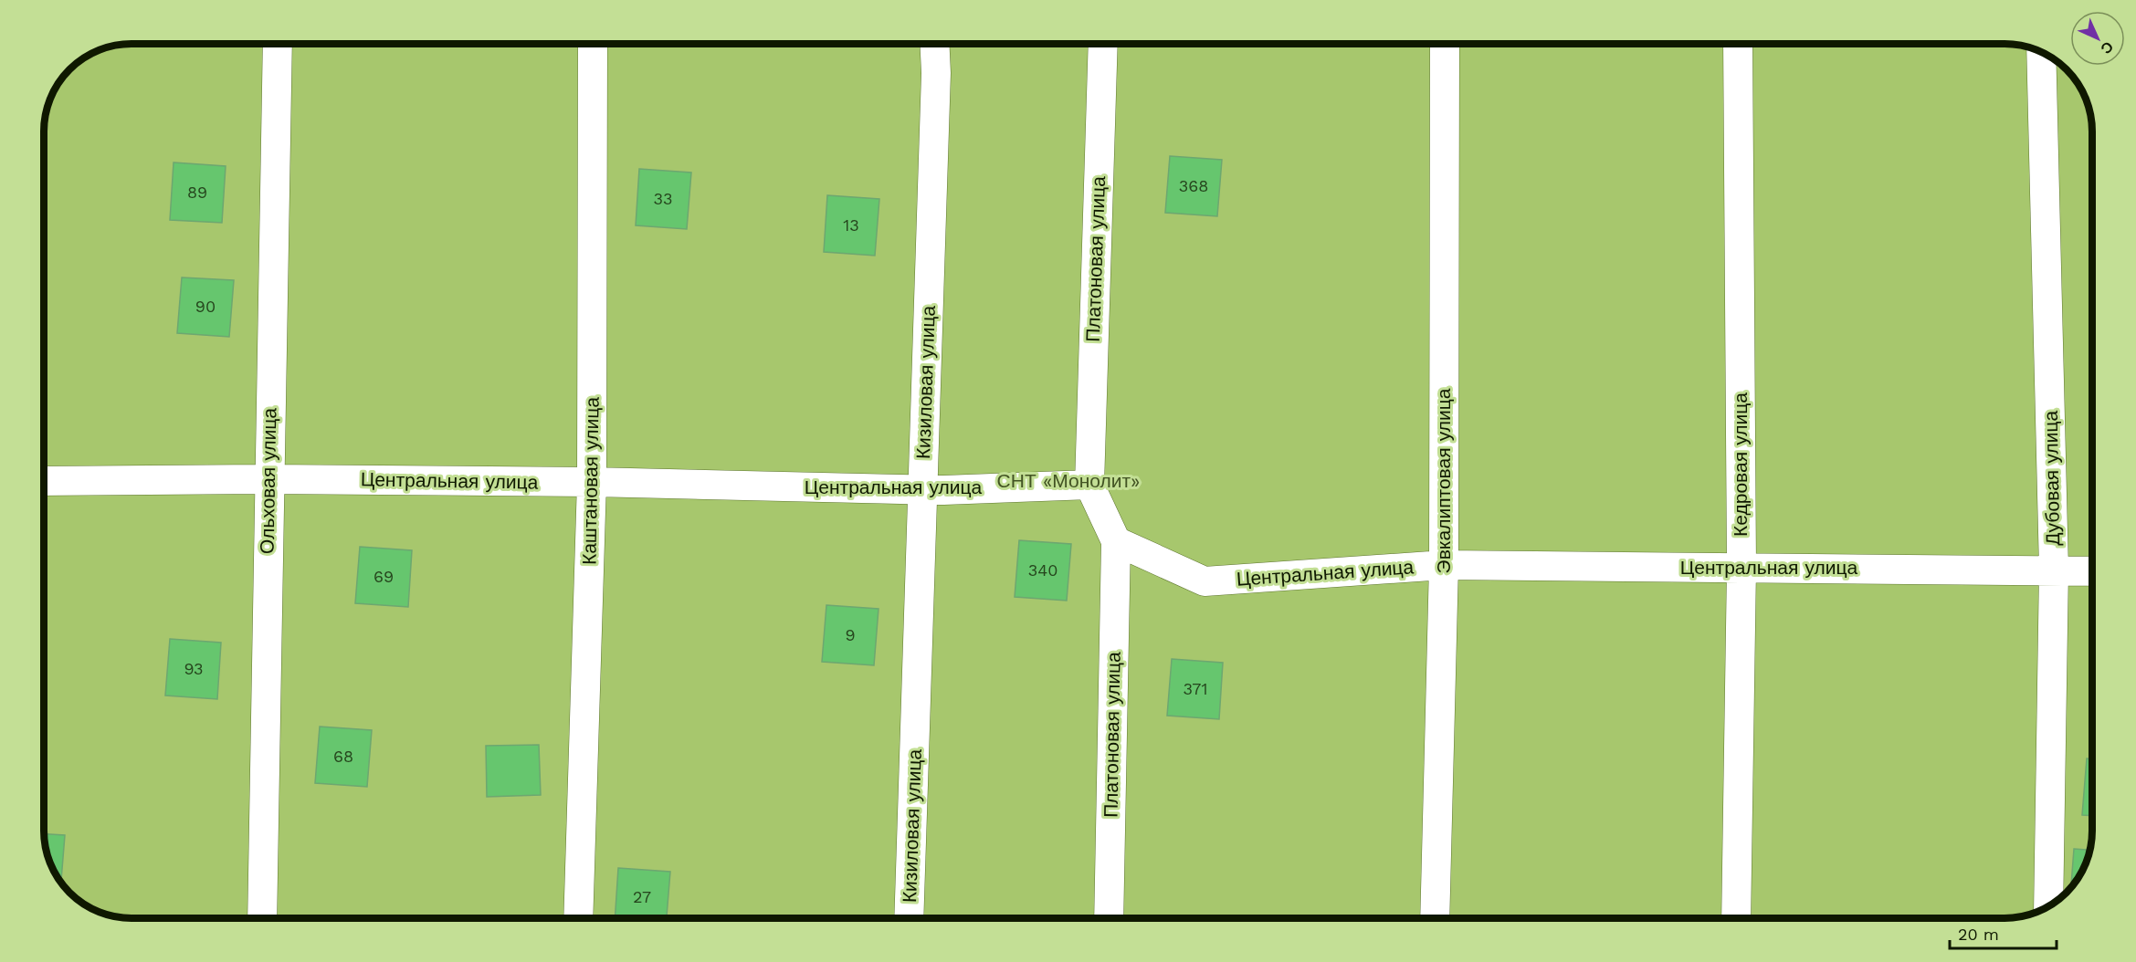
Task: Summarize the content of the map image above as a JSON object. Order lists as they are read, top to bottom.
{
  "streets": {
    "street": [
      "Платоновая улица",
      "Кизиловая улица",
      "Кедровая улица",
      "Дубовая улица",
      "Ольховая улица",
      "Центральная улица",
      "Каштановая улица",
      "Эвкалиптовая улица"
    ]
  },
  "crossings": [
    ["Платоновая улица", "Центральная улица"],
    ["Кизиловая улица", "Центральная улица"],
    ["Кедровая улица", "Центральная улица"],
    ["Дубовая улица", "Центральная улица"],
    ["Ольховая улица", "Центральная улица"],
    ["Центральная улица", "Каштановая улица"],
    ["Центральная улица", "Эвкалиптовая улица"]
  ],
  "parks": ["СНТ «Монолит»"],
  "house_numbers": [
    "368",
    "89",
    "33",
    "13",
    "90",
    "340",
    "69",
    "9",
    "93",
    "371",
    "68",
    "27"
  ],
  "scale_bar": "20 m",
  "north": "bottom right"
}
